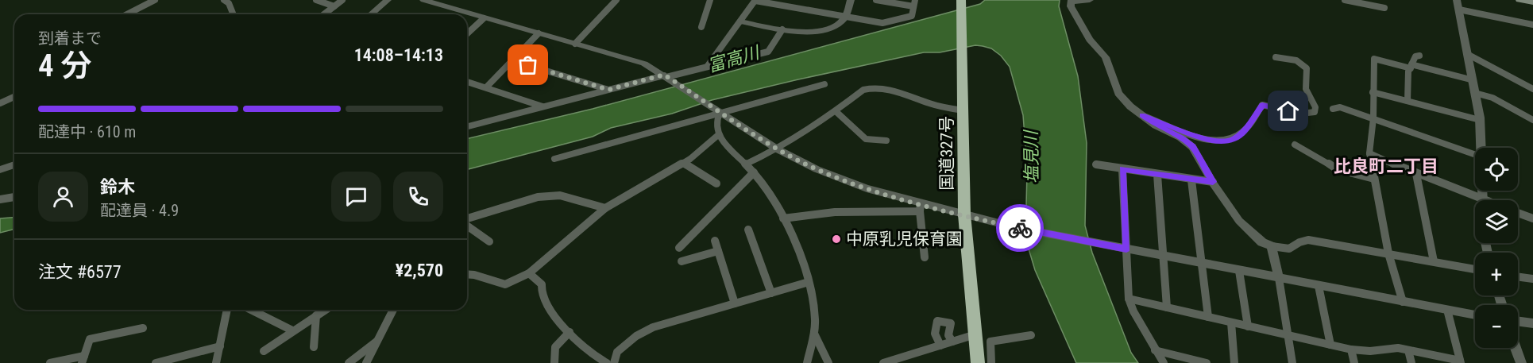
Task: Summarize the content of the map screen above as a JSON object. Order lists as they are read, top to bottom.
{
  "streets": {
    "highway": ["国道327号"]
  },
  "districts": ["比良町二丁目"],
  "water": ["富高川", "塩見川"],
  "places": ["中原乳児保育園"],
  "page": {
    "heading": ["4 分", "到着まで", "14:08–14:13"],
    "panel": [
      "鈴木",
      "配達員 · 4.9",
      "注文 #6577",
      "¥2,570"
    ],
    "bar": "配達中 · 610 m",
    "map_buttons": ["+", "−"]
  }
}
